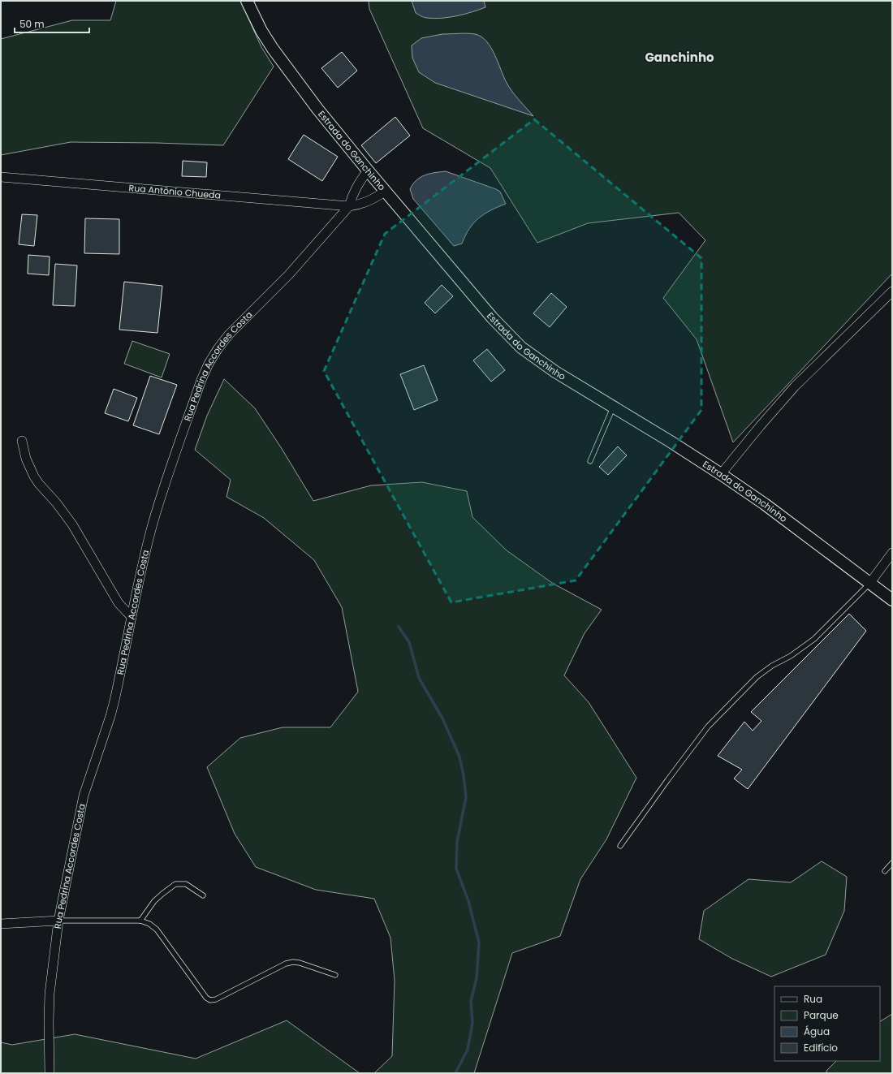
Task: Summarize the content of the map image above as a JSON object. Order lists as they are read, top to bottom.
{
  "streets": {
    "street": ["Estrada do Ganchinho", "Rua Antônio Chueda", "Rua Pedrina Accordes Costa"]
  },
  "crossings": [
    ["Estrada do Ganchinho", "Rua Pedrina Accordes Costa"],
    ["Rua Antônio Chueda", "Rua Pedrina Accordes Costa"]
  ],
  "districts": ["Ganchinho"],
  "legend": [
    "Rua",
    "Parque",
    "Água",
    "Edifício"
  ],
  "scale_bar": "50 m"
}
